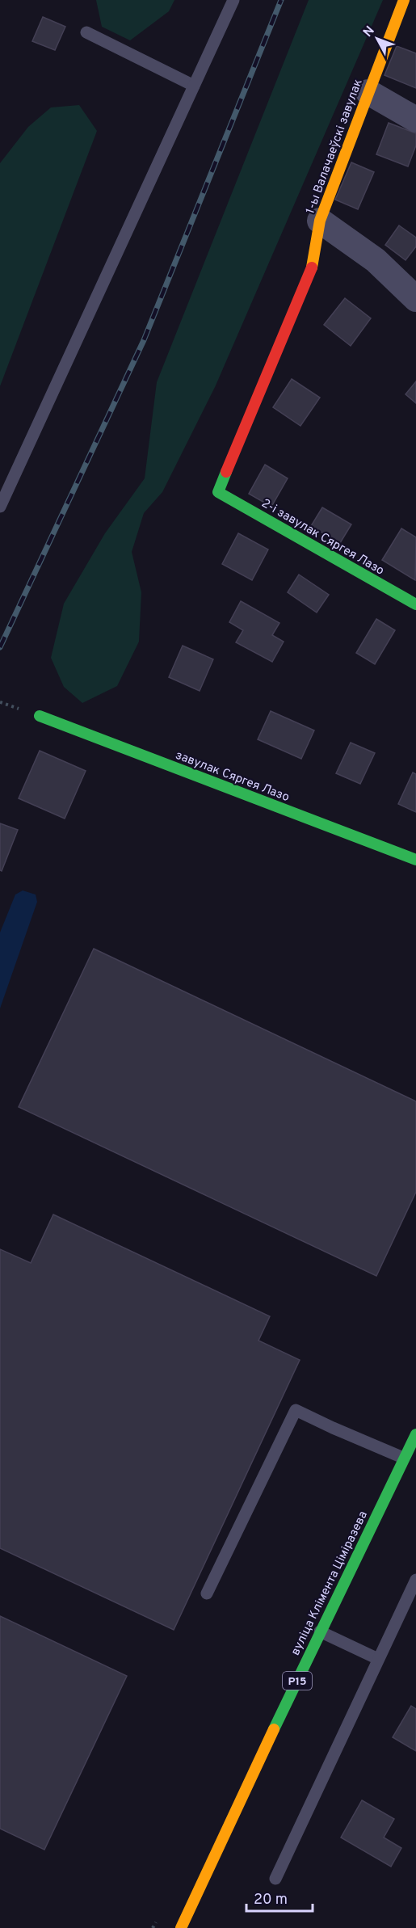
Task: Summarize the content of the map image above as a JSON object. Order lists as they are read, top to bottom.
{
  "streets": {
    "street": [
      "1-ы Валачаеўскі завулак",
      "2-і завулак Сяргея Лазо",
      "завулак Сяргея Лазо",
      "вуліца Клімента Ціміразева",
      "Р15"
    ]
  },
  "crossings": [
    ["1-ы Валачаеўскі завулак", "2-і завулак Сяргея Лазо"]
  ],
  "scale_bar": "20 m",
  "north": "top left"
}
